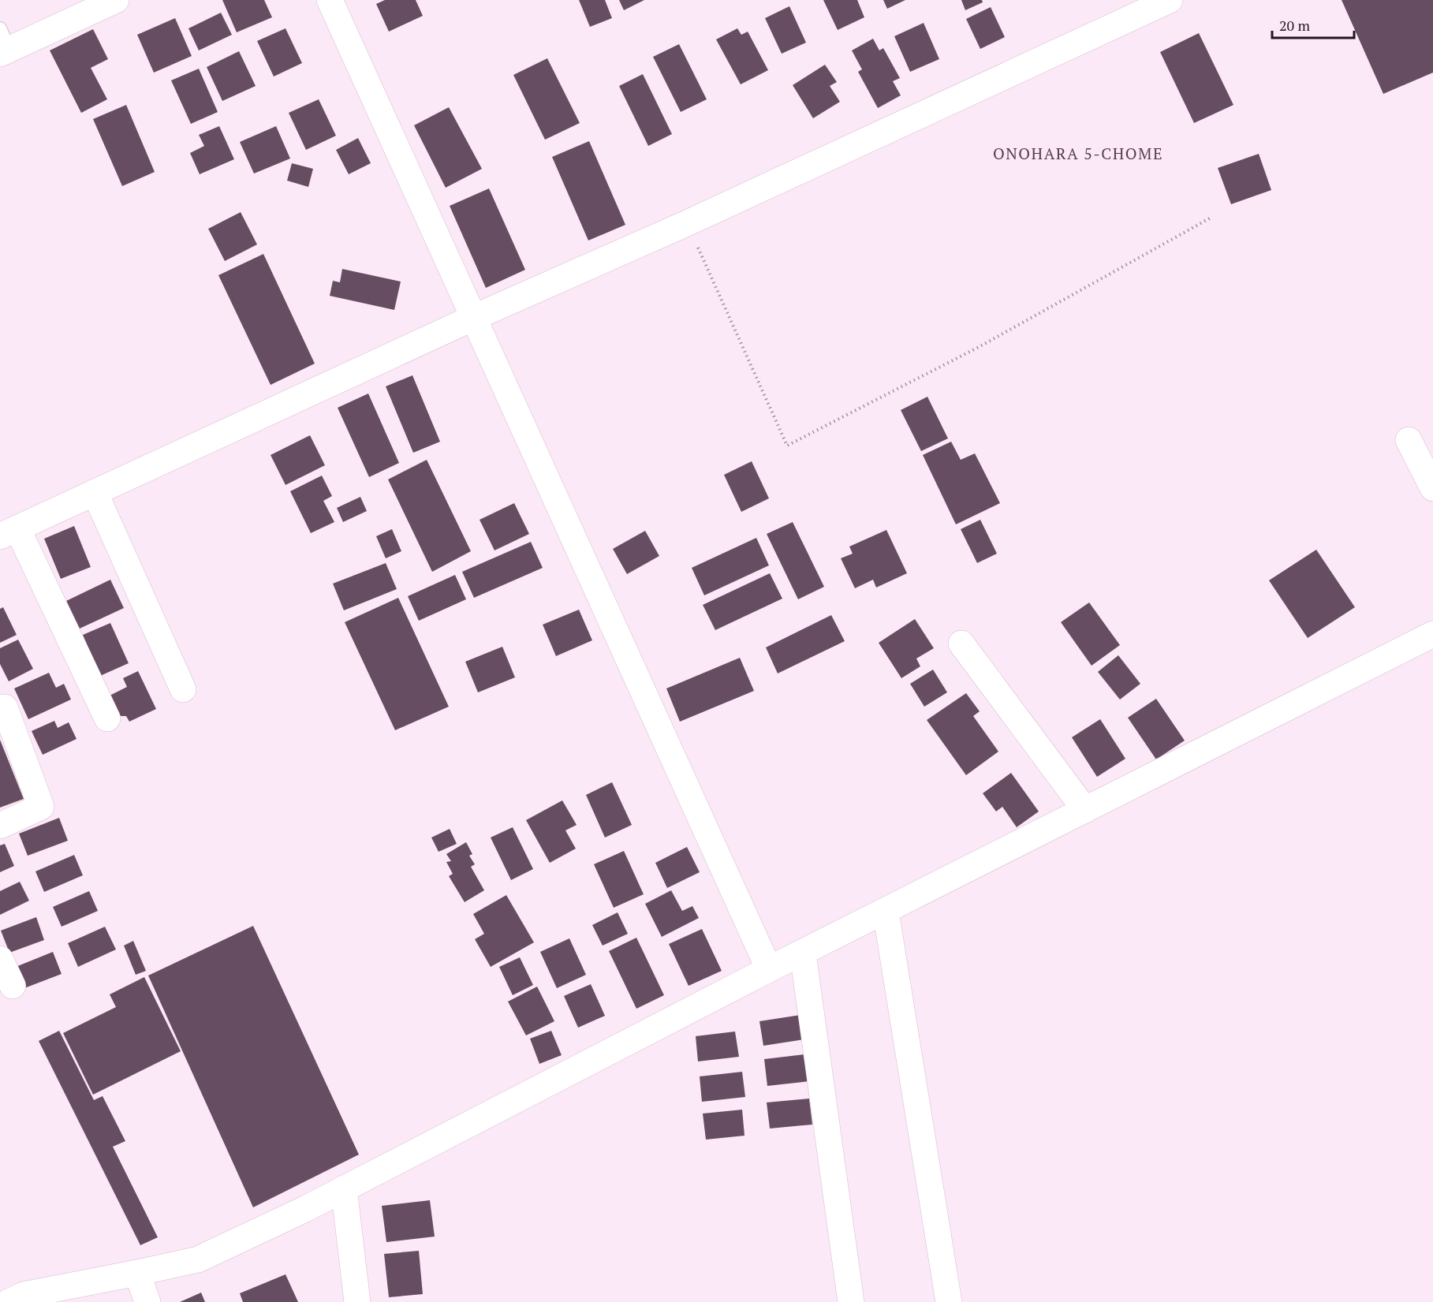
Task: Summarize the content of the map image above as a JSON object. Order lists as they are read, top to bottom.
{
  "districts": ["ONOHARA 5-CHOME"],
  "scale_bar": "20 m"
}
